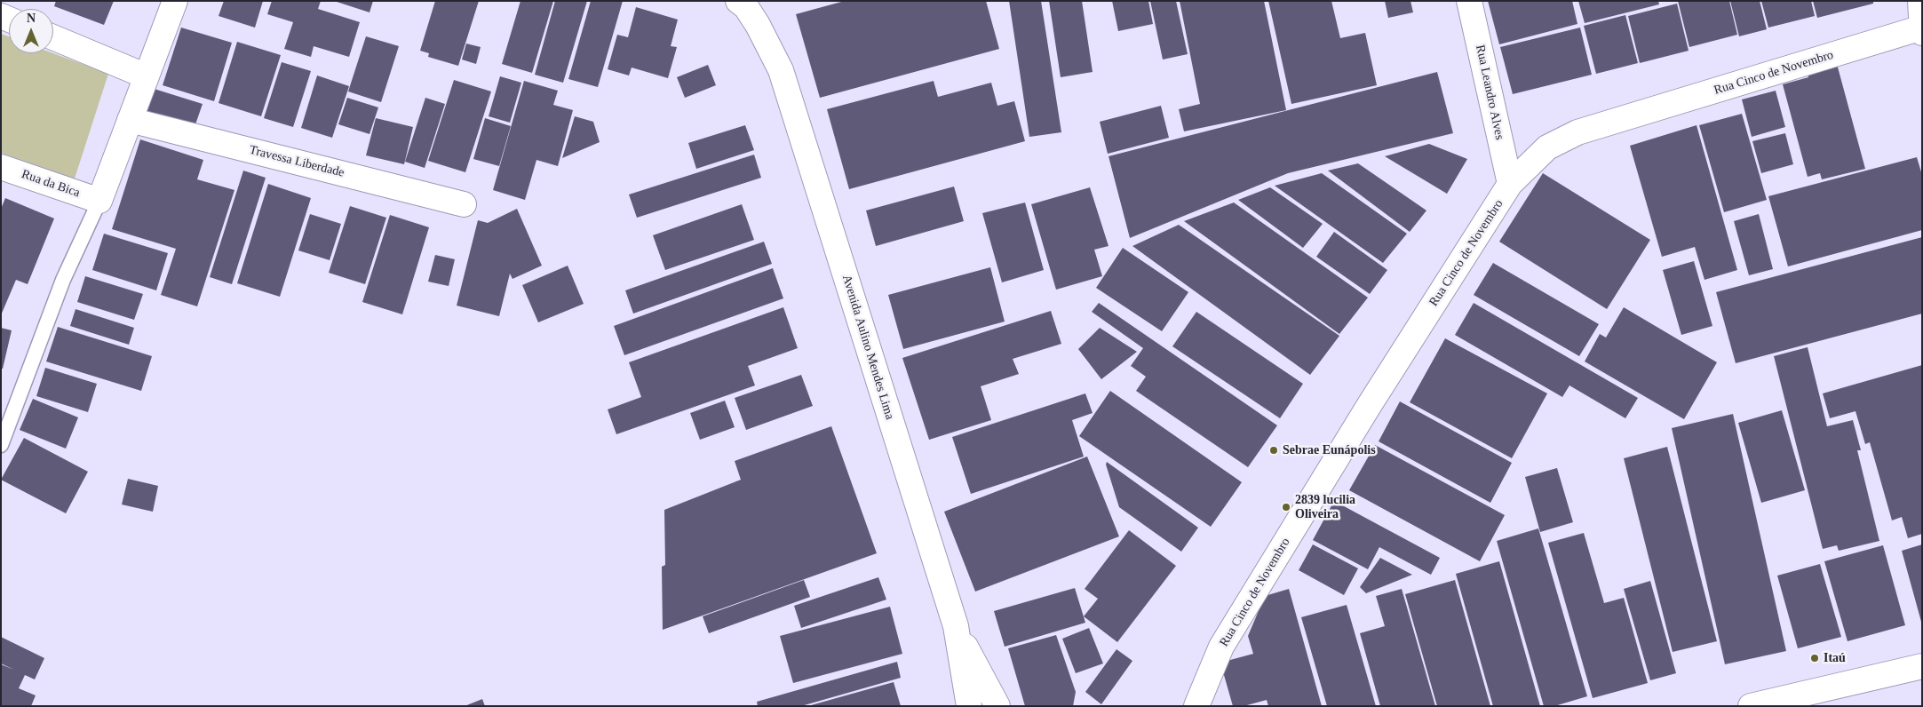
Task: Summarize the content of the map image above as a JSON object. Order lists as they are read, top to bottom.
{
  "streets": {
    "street": [
      "Rua Cinco de Novembro",
      "Rua Leandro Alves",
      "Travessa Liberdade",
      "Rua da Bica",
      "Avenida Aulino Mendes Lima"
    ]
  },
  "crossings": [
    ["Rua Cinco de Novembro", "Rua Leandro Alves"]
  ],
  "places": ["Sebrae Eunápolis", "2839 lucilia Oliveira", "Itaú"],
  "north": "top"
}
